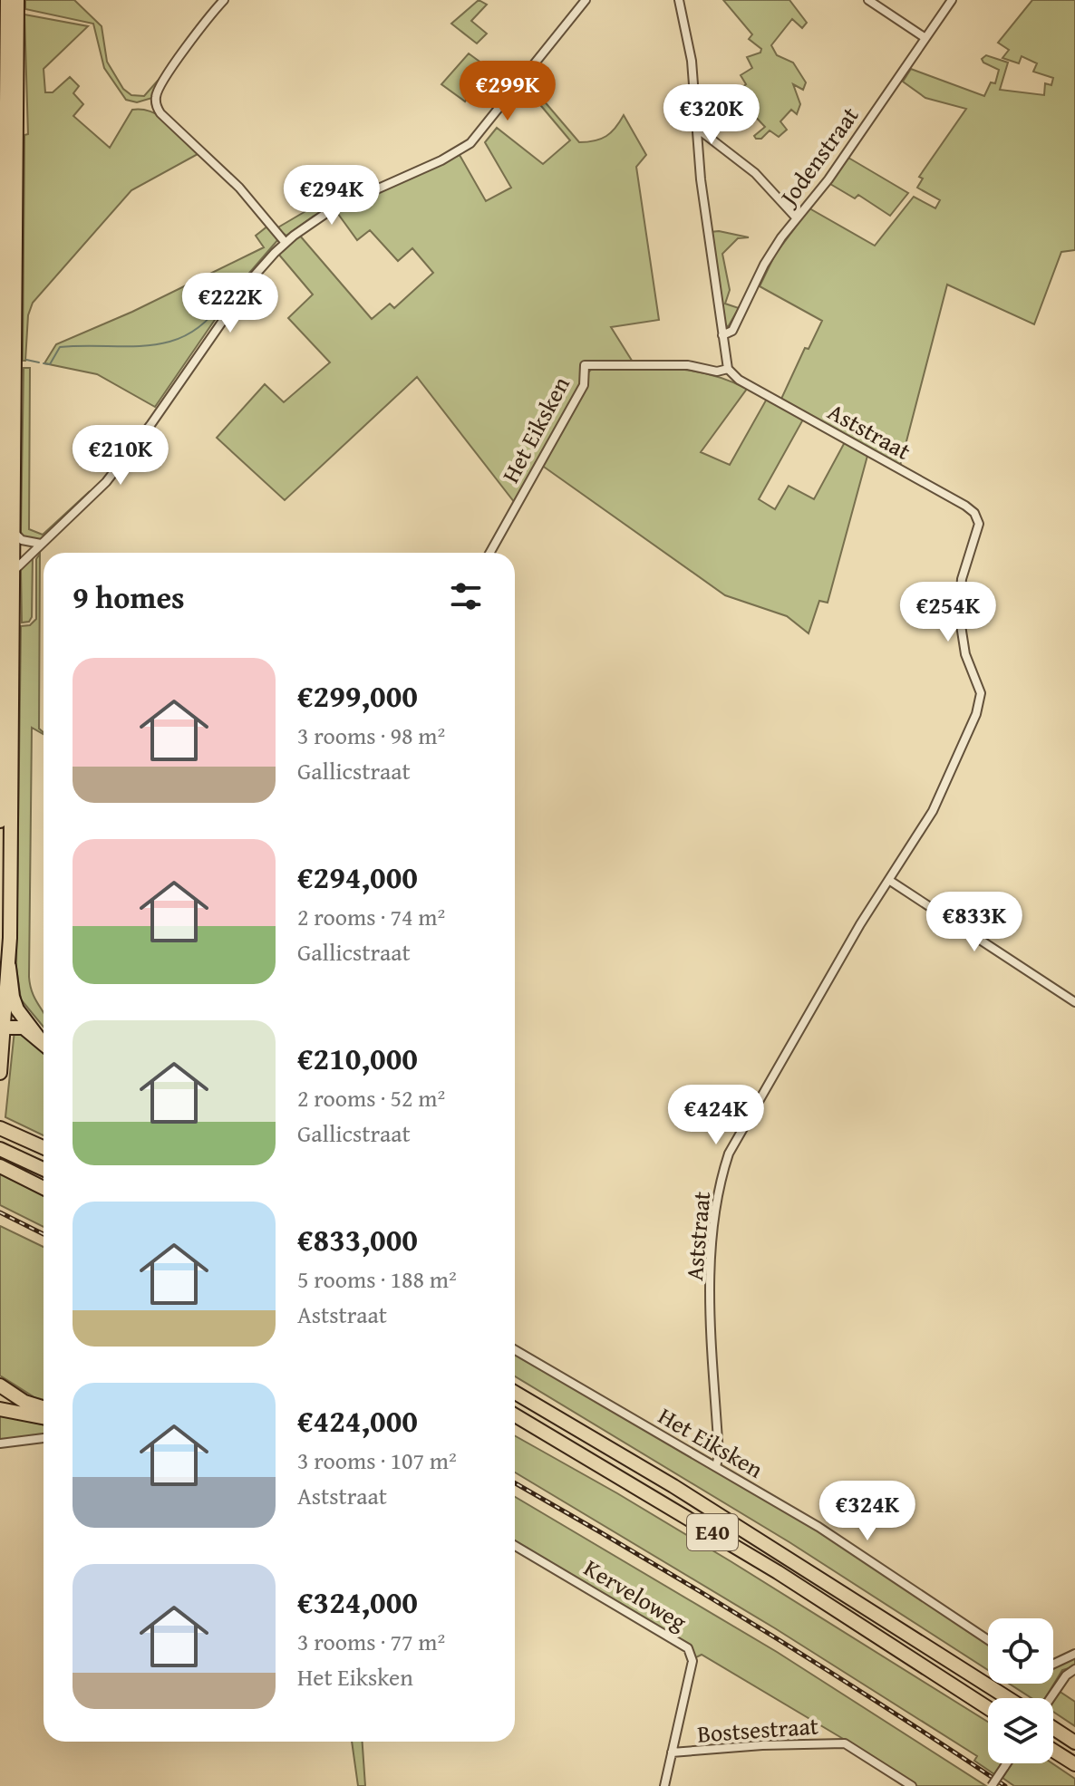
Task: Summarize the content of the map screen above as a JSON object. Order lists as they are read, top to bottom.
{
  "streets": {
    "highway": ["E40"],
    "street": [
      "Jodenstraat",
      "Het Eiksken",
      "Aststraat",
      "Kerveloweg",
      "Bostsestraat"
    ]
  },
  "crossings": [
    ["Het Eiksken", "Aststraat"],
    ["Kerveloweg", "Bostsestraat"]
  ],
  "page": {
    "price": [
      "€299K",
      "€320K",
      "€294K",
      "€222K",
      "€210K",
      "€254K",
      "€833K",
      "€424K",
      "€324K"
    ],
    "heading": "9 homes",
    "list": [
      {
        "name": "€299,000",
        "note": "3 rooms · 98 m² · Gallicstraat"
      },
      {
        "name": "€294,000",
        "note": "2 rooms · 74 m² · Gallicstraat"
      },
      {
        "name": "€210,000",
        "note": "2 rooms · 52 m² · Gallicstraat"
      },
      {
        "name": "€833,000",
        "note": "5 rooms · 188 m² · Aststraat"
      },
      {
        "name": "€424,000",
        "note": "3 rooms · 107 m² · Aststraat"
      },
      {
        "name": "€324,000",
        "note": "3 rooms · 77 m² · Het Eiksken"
      }
    ]
  }
}
